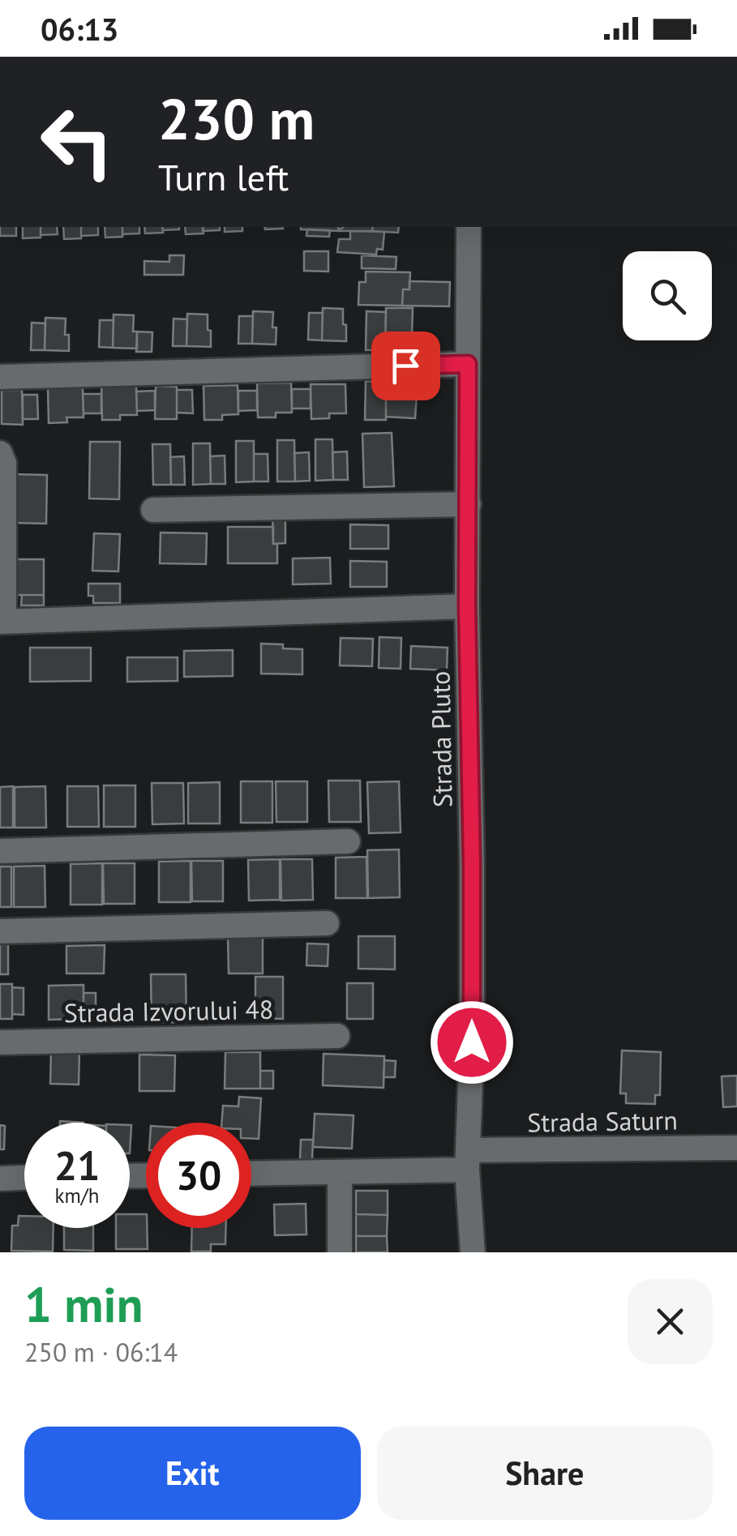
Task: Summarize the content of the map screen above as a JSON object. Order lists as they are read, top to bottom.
{
  "streets": {
    "street": ["Strada Pluto", "Strada Izvorului 48", "Strada Saturn"]
  },
  "crossings": [
    ["Strada Pluto", "Strada Saturn"]
  ],
  "page": {
    "status": "06:13",
    "turn": ["230 m", "Turn left"],
    "speed": "21 km/h",
    "limit": "30",
    "heading": ["1 min", "250 m · 06:14"],
    "buttons": ["Exit", "Share"]
  }
}
